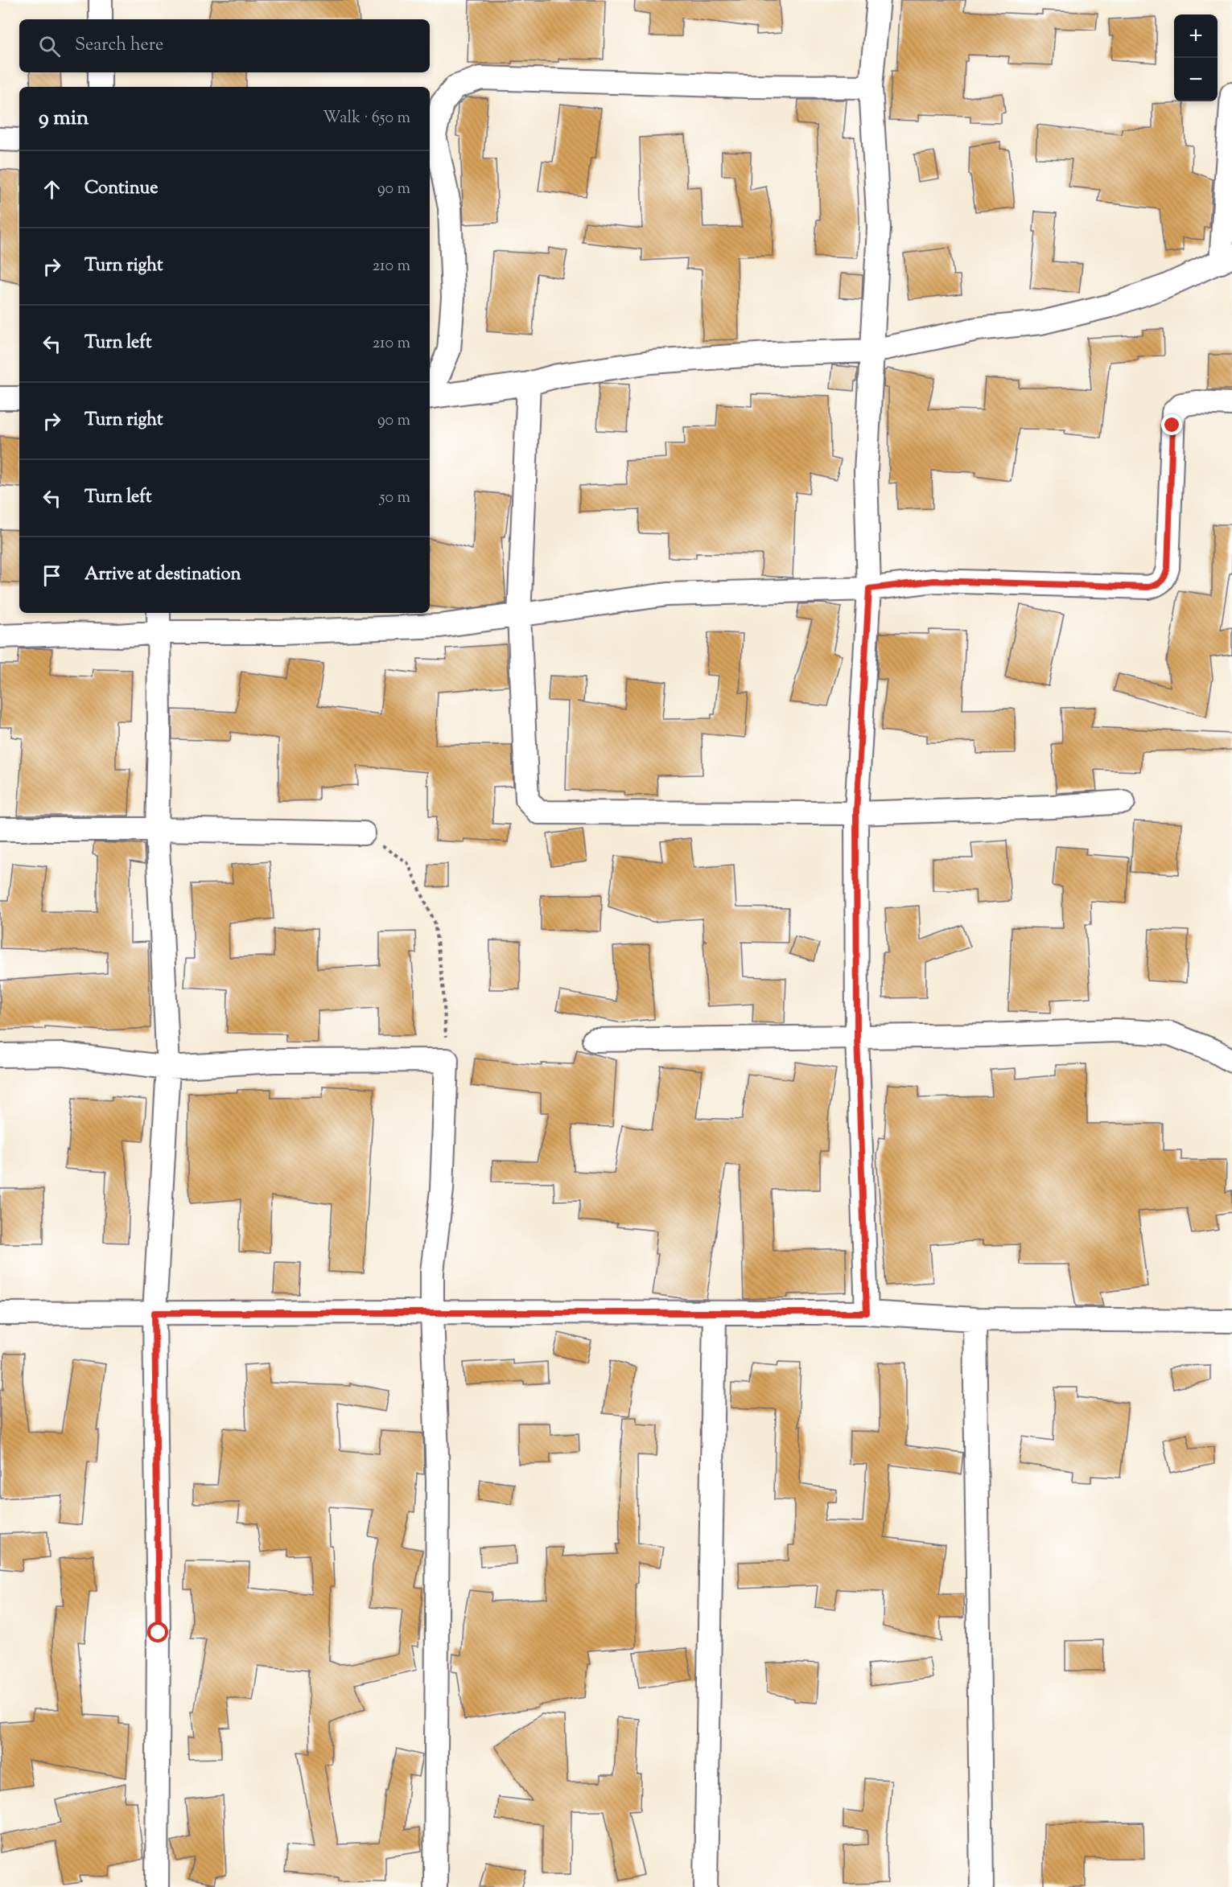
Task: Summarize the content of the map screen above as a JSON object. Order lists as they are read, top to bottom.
{
  "page": {
    "map_buttons": ["+", "−"],
    "search": "Search here",
    "heading": ["9 min", "Walk · 650 m"],
    "list": [
      ["Continue", "90 m"],
      ["Turn right", "210 m"],
      ["Turn left", "210 m"],
      ["Turn right", "90 m"],
      ["Turn left", "50 m"],
      "Arrive at destination"
    ]
  }
}
